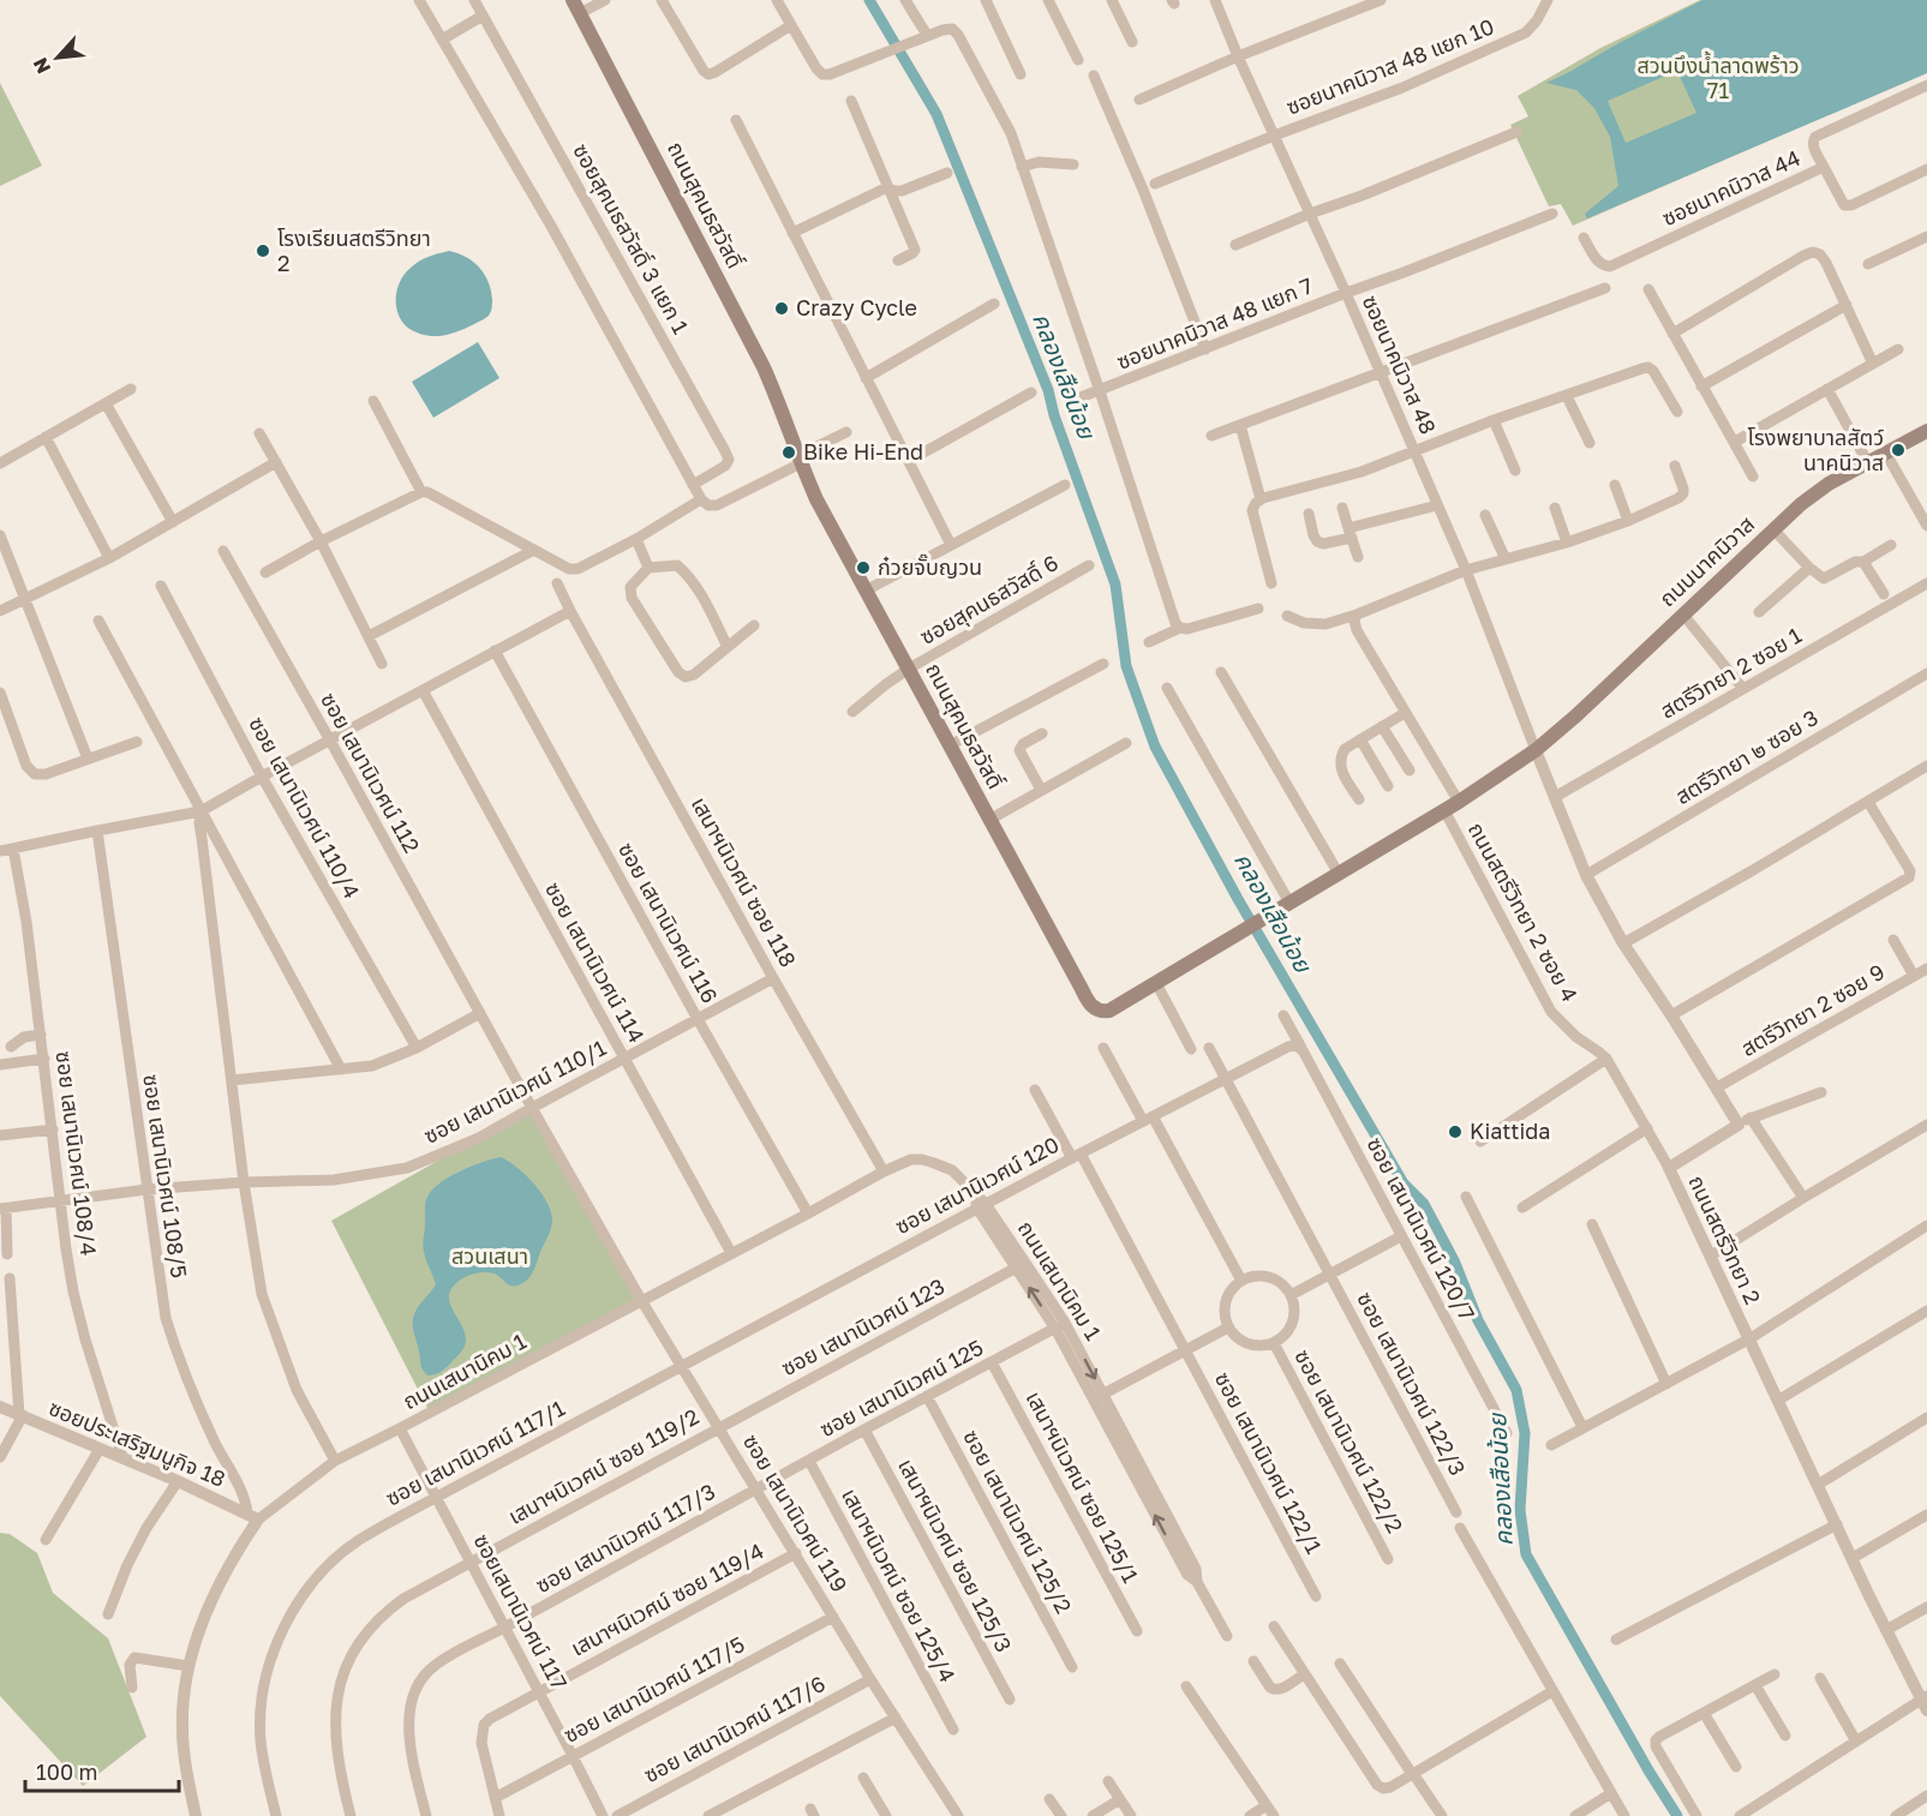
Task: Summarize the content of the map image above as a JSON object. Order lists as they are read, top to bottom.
{
  "streets": {
    "main road": ["ถนนสุคนธสวัสดิ์", "ถนนนาคนิวาส"],
    "street": [
      "ซอยนาคนิวาส 48 แยก 10",
      "ซอยนาคนิวาส 44",
      "ซอยสุคนธสวัสดิ์ 3 แยก 1",
      "ซอยนาคนิวาส 48 แยก 7",
      "ซอยนาคนิวาส 48",
      "ซอยสุคนธสวัสดิ์ 6",
      "สตรีวิทยา 2 ซอย 1",
      "สตรีวิทยา ๒ ซอย 3",
      "ซอย เสนานิเวศน์ 112",
      "ซอย เสนานิเวศน์ 110/4",
      "เสนาฯนิเวศน์ ซอย 118",
      "ถนนสตรีวิทยา 2 ซอย 4",
      "ซอย เสนานิเวศน์ 116",
      "ซอย เสนานิเวศน์ 114",
      "สตรีวิทยา 2 ซอย 9",
      "ซอย เสนานิเวศน์ 110/1",
      "ซอย เสนานิเวศน์ 108/4",
      "ซอย เสนานิเวศน์ 108/5",
      "ซอย เสนานิเวศน์ 120",
      "ซอย เสนานิเวศน์ 120/7",
      "ถนนสตรีวิทยา 2",
      "ถนนเสนานิคม 1",
      "ซอย เสนานิเวศน์ 123",
      "ซอย เสนานิเวศน์ 122/3",
      "ซอย เสนานิเวศน์ 125",
      "ซอย เสนานิเวศน์ 122/2",
      "ซอยประเสริฐมนูกิจ 18",
      "ซอย เสนานิเวศน์ 117/1",
      "ซอย เสนานิเวศน์ 122/1",
      "เสนาฯนิเวศน์ ซอย 119/2",
      "เสนาฯนิเวศน์ ซอย 125/1",
      "ซอย เสนานิเวศน์ 119",
      "ซอย เสนานิเวศน์ 125/2",
      "ซอย เสนานิเวศน์ 117/3",
      "เสนาฯนิเวศน์ ซอย 125/3",
      "เสนาฯนิเวศน์ ซอย 125/4",
      "เสนาฯนิเวศน์ ซอย 119/4",
      "ซอยเสนานิเวศน์ 117",
      "ซอย เสนานิเวศน์ 117/5",
      "ซอย เสนานิเวศน์ 117/6"
    ]
  },
  "crossings": [
    ["ซอยนาคนิวาส 48 แยก 10", "ซอยนาคนิวาส 48"],
    ["ถนนสุคนธสวัสดิ์", "ซอยนาคนิวาส 48"],
    ["ถนนสุคนธสวัสดิ์", "ถนนนาคนิวาส"],
    ["ถนนสุคนธสวัสดิ์", "ซอยสุคนธสวัสดิ์ 6"],
    ["ถนนสุคนธสวัสดิ์", "ถนนสตรีวิทยา 2 ซอย 4"],
    ["ซอยนาคนิวาส 48 แยก 7", "ซอยนาคนิวาส 48"],
    ["ซอยนาคนิวาส 48", "ถนนนาคนิวาส"],
    ["ซอย เสนานิเวศน์ 112", "ซอย เสนานิเวศน์ 110/1"],
    ["ซอย เสนานิเวศน์ 112", "ซอย เสนานิเวศน์ 119"],
    ["เสนาฯนิเวศน์ ซอย 118", "ซอย เสนานิเวศน์ 110/1"],
    ["เสนาฯนิเวศน์ ซอย 118", "ถนนเสนานิคม 1"],
    ["ถนนสตรีวิทยา 2 ซอย 4", "ถนนสตรีวิทยา 2"],
    ["ซอย เสนานิเวศน์ 116", "ซอย เสนานิเวศน์ 110/1"],
    ["ซอย เสนานิเวศน์ 116", "ถนนเสนานิคม 1"],
    ["ซอย เสนานิเวศน์ 114", "ซอย เสนานิเวศน์ 110/1"],
    ["ซอย เสนานิเวศน์ 114", "ถนนเสนานิคม 1"],
    ["ซอย เสนานิเวศน์ 110/1", "ซอย เสนานิเวศน์ 108/4"],
    ["ซอย เสนานิเวศน์ 110/1", "ซอย เสนานิเวศน์ 108/5"],
    ["ซอย เสนานิเวศน์ 108/4", "ซอยประเสริฐมนูกิจ 18"],
    ["ซอย เสนานิเวศน์ 108/5", "ถนนเสนานิคม 1"],
    ["ซอย เสนานิเวศน์ 108/5", "ซอยประเสริฐมนูกิจ 18"],
    ["ซอย เสนานิเวศน์ 120", "ซอย เสนานิเวศน์ 120/7"],
    ["ซอย เสนานิเวศน์ 120", "ถนนเสนานิคม 1"],
    ["ซอย เสนานิเวศน์ 120", "ซอย เสนานิเวศน์ 122/3"],
    ["ซอย เสนานิเวศน์ 120", "ซอย เสนานิเวศน์ 117/1"],
    ["ซอย เสนานิเวศน์ 120", "ซอย เสนานิเวศน์ 122/1"],
    ["ซอย เสนานิเวศน์ 120", "ซอย เสนานิเวศน์ 119"],
    ["ถนนเสนานิคม 1", "ซอย เสนานิเวศน์ 123"],
    ["ถนนเสนานิคม 1", "ซอย เสนานิเวศน์ 125"],
    ["ถนนเสนานิคม 1", "ซอยประเสริฐมนูกิจ 18"],
    ["ถนนเสนานิคม 1", "ซอย เสนานิเวศน์ 119"],
    ["ถนนเสนานิคม 1", "ซอยเสนานิเวศน์ 117"],
    ["ซอย เสนานิเวศน์ 123", "เสนาฯนิเวศน์ ซอย 119/2"],
    ["ซอย เสนานิเวศน์ 123", "ซอย เสนานิเวศน์ 119"],
    ["ซอย เสนานิเวศน์ 125", "เสนาฯนิเวศน์ ซอย 125/1"],
    ["ซอย เสนานิเวศน์ 125", "ซอย เสนานิเวศน์ 119"],
    ["ซอย เสนานิเวศน์ 125", "ซอย เสนานิเวศน์ 125/2"],
    ["ซอย เสนานิเวศน์ 125", "ซอย เสนานิเวศน์ 117/3"],
    ["ซอย เสนานิเวศน์ 125", "เสนาฯนิเวศน์ ซอย 125/3"],
    ["ซอย เสนานิเวศน์ 125", "เสนาฯนิเวศน์ ซอย 125/4"],
    ["ซอย เสนานิเวศน์ 117/1", "ซอย เสนานิเวศน์ 119"],
    ["ซอย เสนานิเวศน์ 117/1", "ซอยเสนานิเวศน์ 117"],
    ["เสนาฯนิเวศน์ ซอย 119/2", "ซอย เสนานิเวศน์ 119"],
    ["เสนาฯนิเวศน์ ซอย 119/2", "ซอยเสนานิเวศน์ 117"],
    ["ซอย เสนานิเวศน์ 119", "ซอย เสนานิเวศน์ 117/3"],
    ["ซอย เสนานิเวศน์ 119", "เสนาฯนิเวศน์ ซอย 119/4"],
    ["ซอย เสนานิเวศน์ 119", "ซอย เสนานิเวศน์ 117/5"],
    ["ซอย เสนานิเวศน์ 119", "ซอย เสนานิเวศน์ 117/6"],
    ["ซอย เสนานิเวศน์ 117/3", "ซอยเสนานิเวศน์ 117"],
    ["เสนาฯนิเวศน์ ซอย 119/4", "ซอยเสนานิเวศน์ 117"],
    ["เสนาฯนิเวศน์ ซอย 119/4", "ซอย เสนานิเวศน์ 117/5"],
    ["ซอยเสนานิเวศน์ 117", "ซอย เสนานิเวศน์ 117/5"]
  ],
  "water": ["คลองเสือน้อย"],
  "parks": ["สวนบึงน้ำลาดพร้าว 71", "สวนเสนา"],
  "places": [
    "โรงเรียนสตรีวิทยา 2",
    "Crazy Cycle",
    "โรงพยาบาลสัตว์ นาคนิวาส",
    "Bike Hi-End",
    "ก๋วยจั๊บญวน",
    "Kiattida"
  ],
  "scale_bar": "100 m",
  "north": "bottom left"
}
